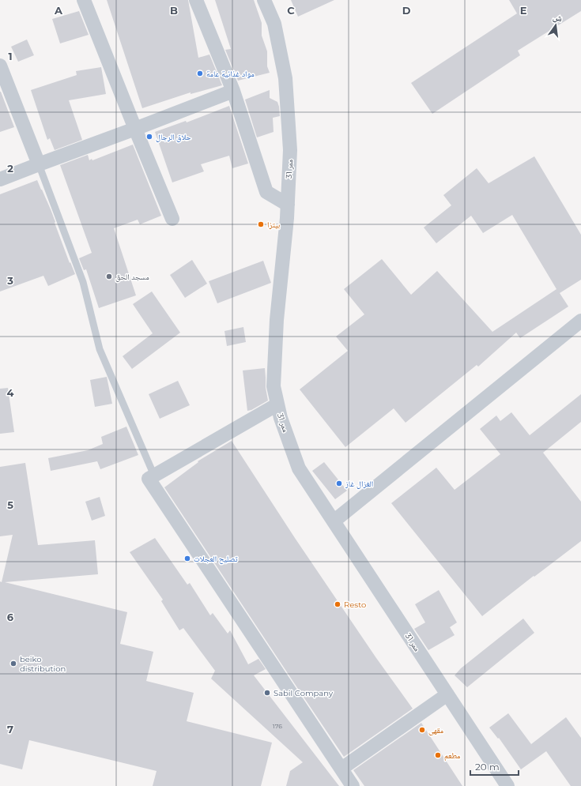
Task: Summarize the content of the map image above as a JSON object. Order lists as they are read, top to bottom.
{
  "streets": {
    "street": ["ممر 31"]
  },
  "places": [
    "مواد غذائية عامة",
    "حلاق الرجال",
    "بيتزا",
    "مسجد الحق",
    "الغزال غاز",
    "تصليح العجلات",
    "Resto",
    "beiko distribution",
    "Sabil Company",
    "مقهى",
    "مطعم"
  ],
  "house_numbers": ["176"],
  "scale_bar": "20 m",
  "north": "top",
  "grid": {
    "columns": [
      "A",
      "B",
      "C",
      "D",
      "E"
    ],
    "rows": [
      "1",
      "2",
      "3",
      "4",
      "5",
      "6",
      "7"
    ]
  }
}
